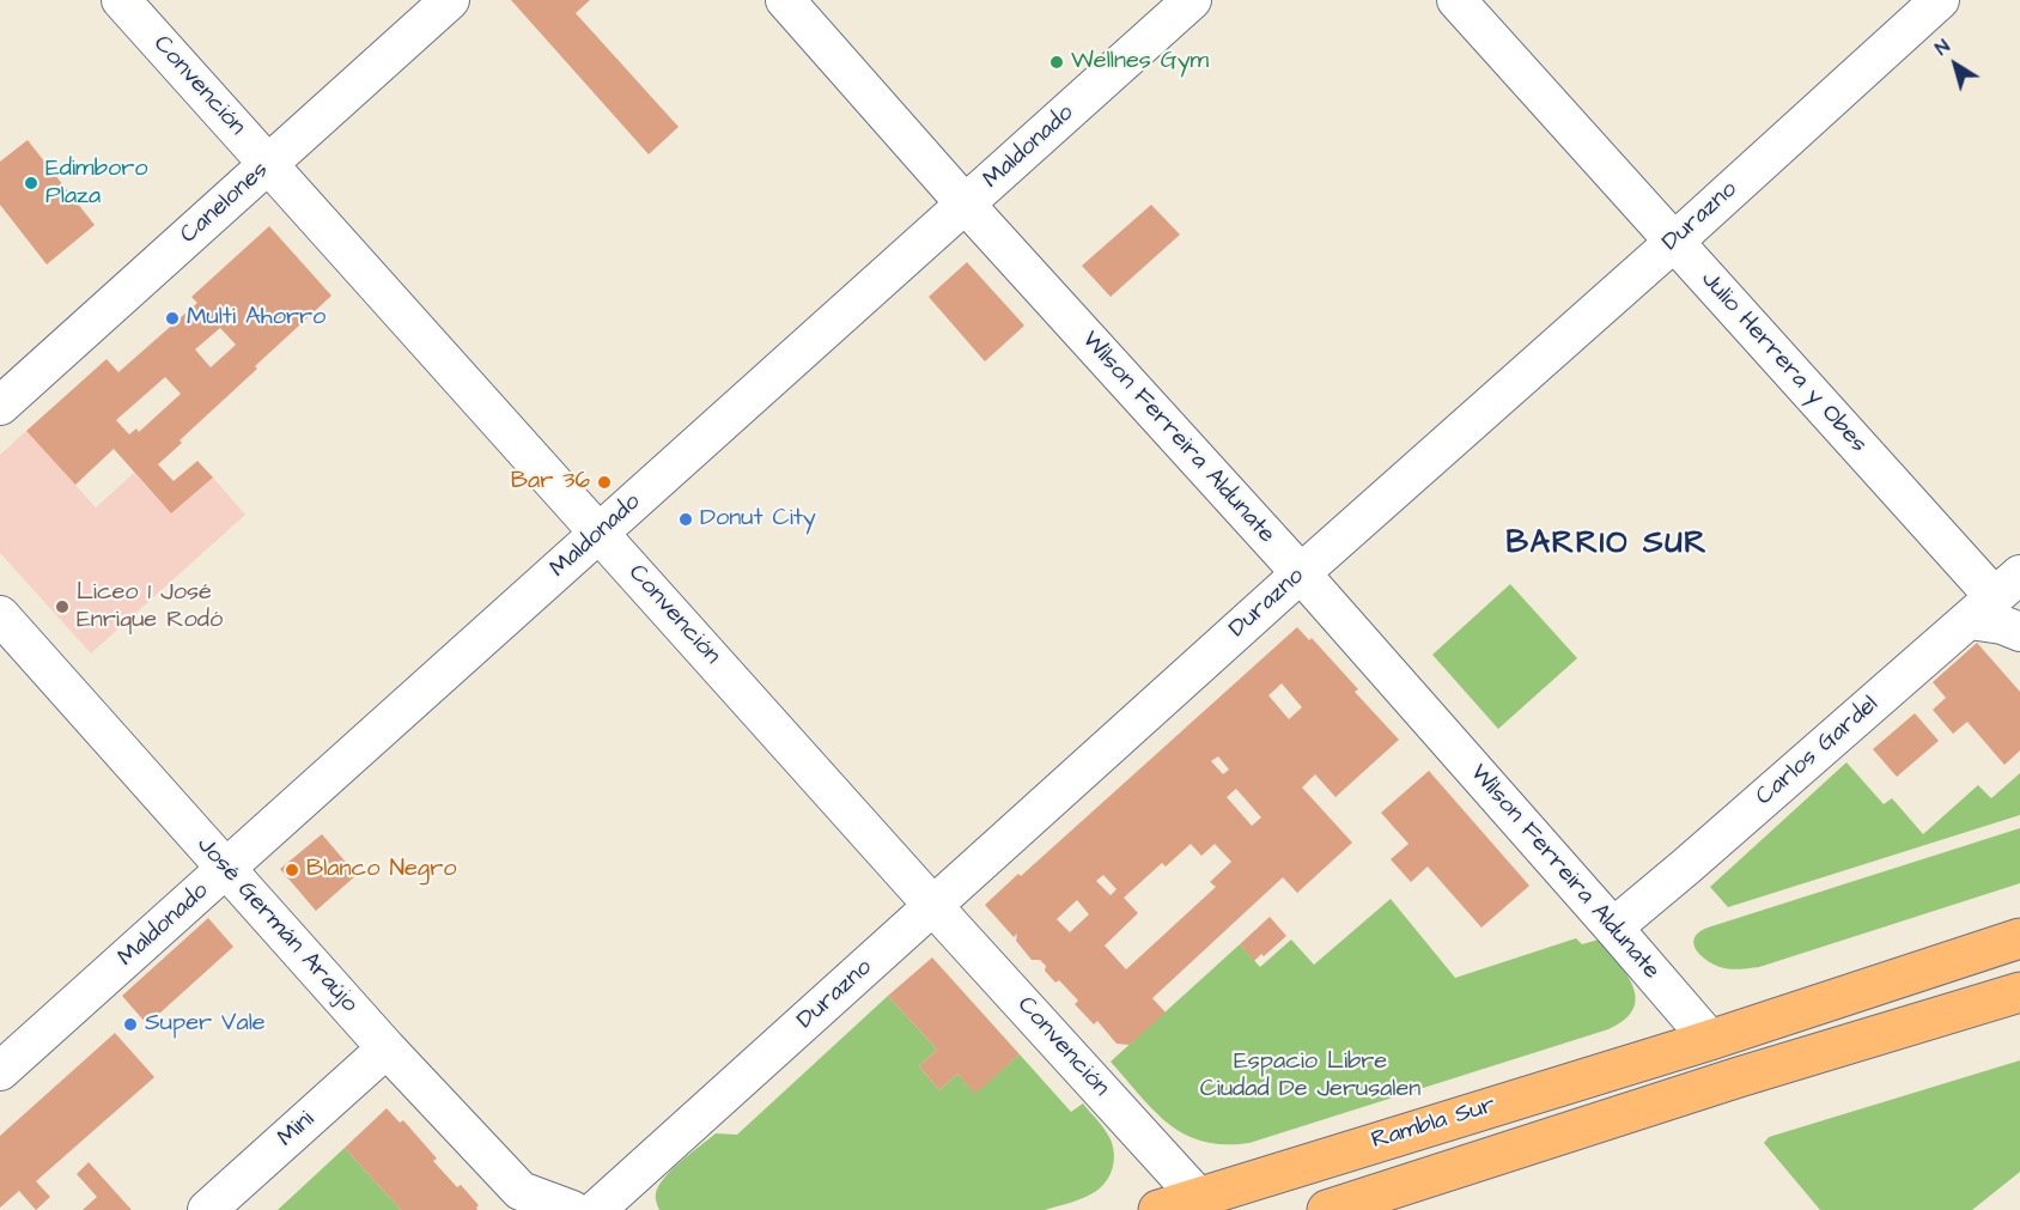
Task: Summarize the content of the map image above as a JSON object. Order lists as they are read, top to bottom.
{
  "streets": {
    "main road": ["Rambla Sur"],
    "street": [
      "Convención",
      "Maldonado",
      "Canelones",
      "Durazno",
      "Julio Herrera y Obes",
      "Wilson Ferreira Aldunate",
      "Carlos Gardel",
      "José Germán Araújo",
      "Mini"
    ]
  },
  "crossings": [
    ["Convención", "Maldonado"],
    ["Convención", "Canelones"],
    ["Convención", "Durazno"],
    ["Convención", "Rambla Sur"],
    ["Maldonado", "Wilson Ferreira Aldunate"],
    ["Maldonado", "José Germán Araújo"],
    ["Durazno", "Julio Herrera y Obes"],
    ["Durazno", "Wilson Ferreira Aldunate"],
    ["Julio Herrera y Obes", "Carlos Gardel"],
    ["Wilson Ferreira Aldunate", "Carlos Gardel"],
    ["Wilson Ferreira Aldunate", "Rambla Sur"],
    ["José Germán Araújo", "Mini"]
  ],
  "districts": ["BARRIO SUR"],
  "parks": ["Espacio Libre Ciudad De Jerusalen"],
  "places": [
    "Wellnes Gym",
    "Edimboro Plaza",
    "Multi Ahorro",
    "Bar 36",
    "Donut City",
    "Liceo 1 José Enrique Rodó",
    "Blanco Negro",
    "Super Vale"
  ],
  "north": "top left"
}
